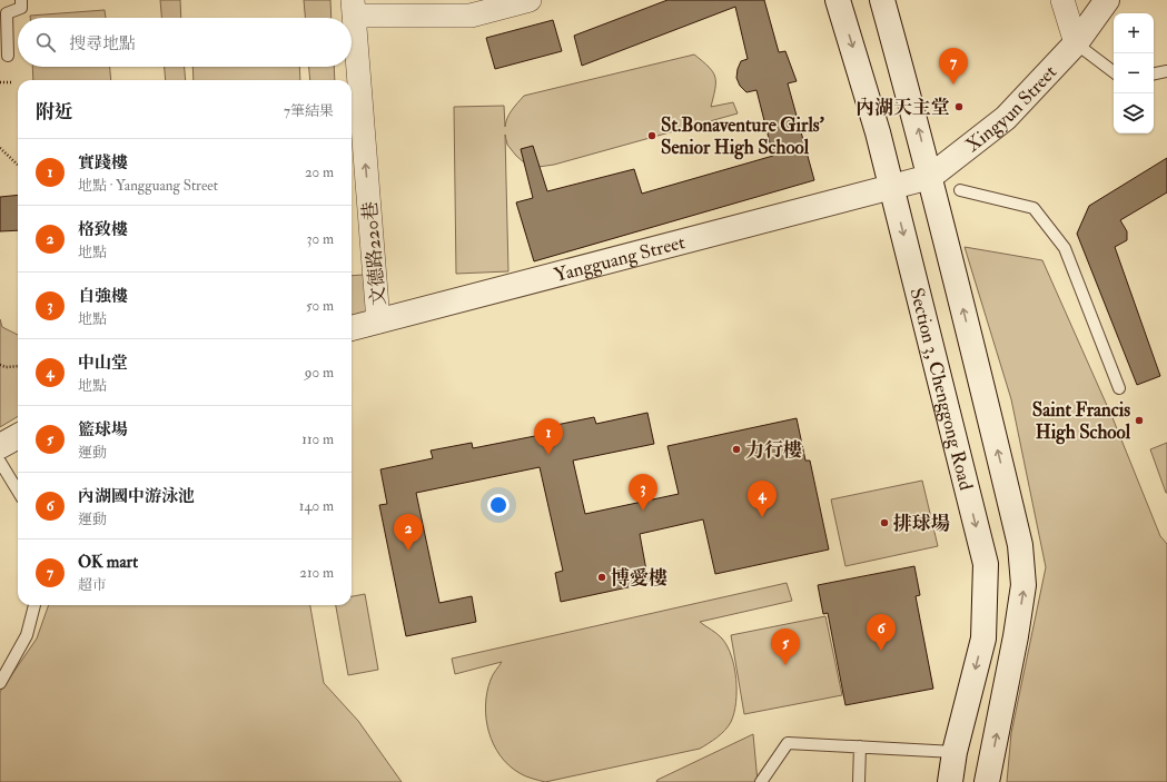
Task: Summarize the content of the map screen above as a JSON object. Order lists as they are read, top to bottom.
{
  "streets": {
    "main road": ["Xingyun Street", "Yangguang Street", "Section 3, Chenggong Road"],
    "street": ["文德路220巷"]
  },
  "crossings": [
    ["Xingyun Street", "Yangguang Street"],
    ["Xingyun Street", "Section 3, Chenggong Road"],
    ["文德路220巷", "Yangguang Street"],
    ["Yangguang Street", "Section 3, Chenggong Road"]
  ],
  "one_way": ["文德路220巷"],
  "places": [
    "內湖天主堂",
    "St.Bonaventure Girls' Senior High School",
    "Saint Francis High School",
    "力行樓",
    "排球場",
    "博愛樓"
  ],
  "page": {
    "map_buttons": ["+", "−"],
    "search": "搜尋地點",
    "pins": [
      "7",
      "1",
      "3",
      "4",
      "2",
      "6",
      "5"
    ],
    "heading": ["附近", "7筆結果"],
    "list": [
      {
        "mark": "1",
        "name": "實踐樓",
        "note": "地點 · Yangguang Street",
        "value": "20 m"
      },
      {
        "mark": "2",
        "name": "格致樓",
        "note": "地點",
        "value": "30 m"
      },
      {
        "mark": "3",
        "name": "自強樓",
        "note": "地點",
        "value": "50 m"
      },
      {
        "mark": "4",
        "name": "中山堂",
        "note": "地點",
        "value": "90 m"
      },
      {
        "mark": "5",
        "name": "籃球場",
        "note": "運動",
        "value": "110 m"
      },
      {
        "mark": "6",
        "name": "內湖國中游泳池",
        "note": "運動",
        "value": "140 m"
      },
      {
        "mark": "7",
        "name": "OK mart",
        "note": "超市",
        "value": "210 m"
      }
    ]
  }
}
